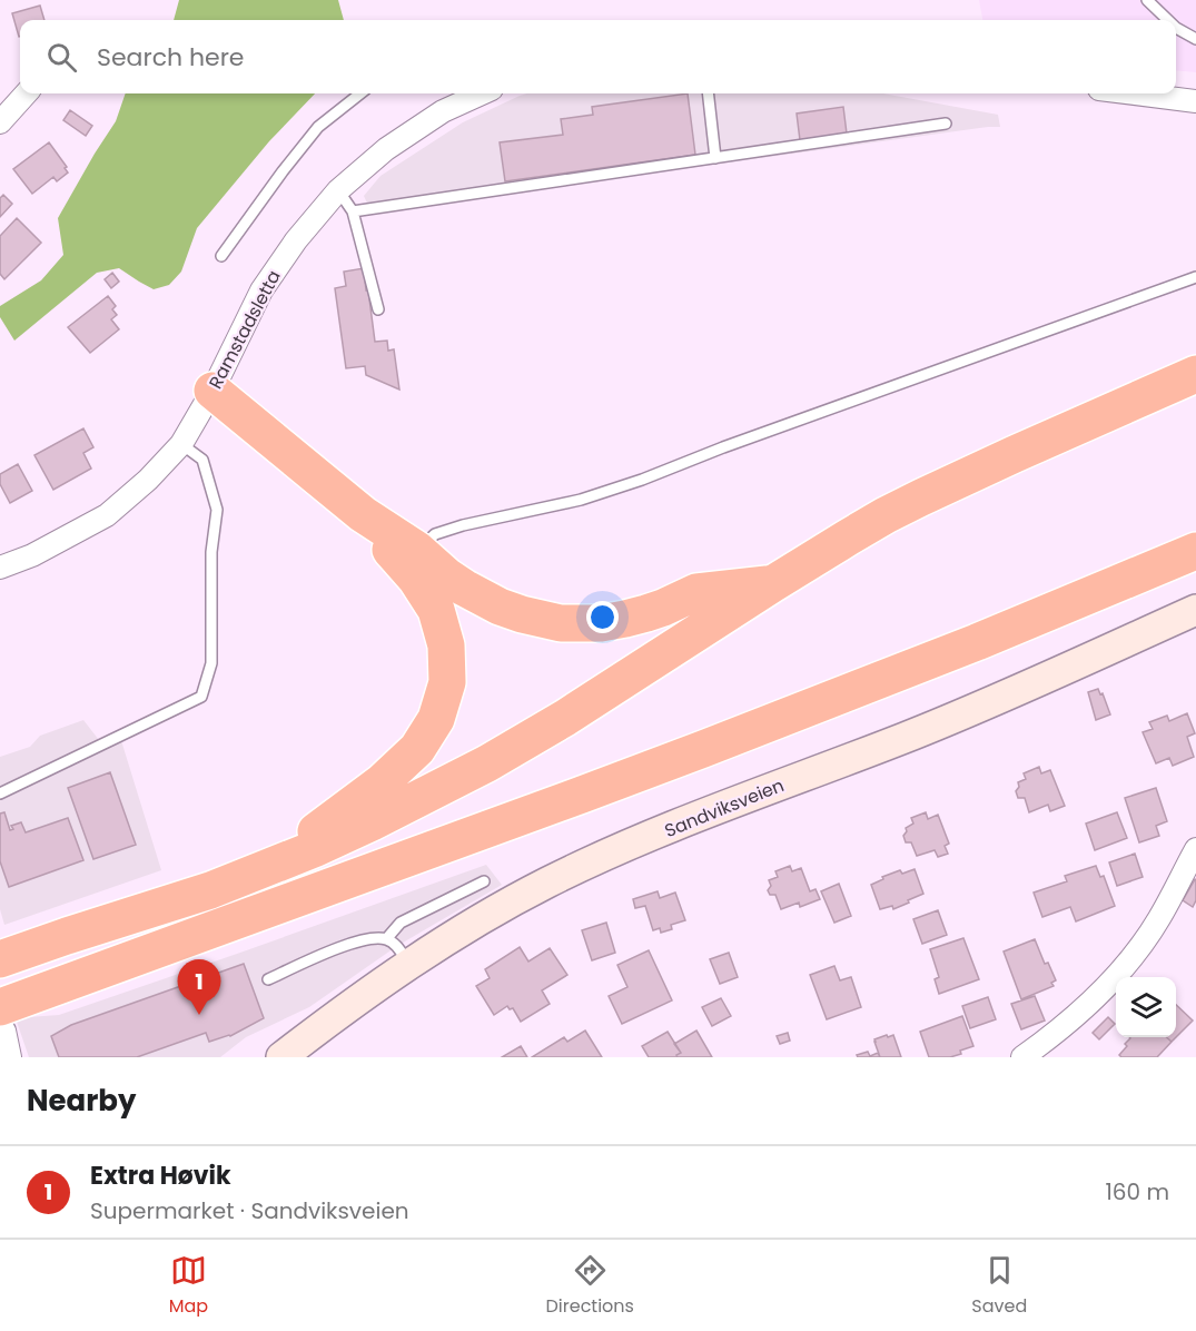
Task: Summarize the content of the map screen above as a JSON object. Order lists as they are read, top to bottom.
{
  "streets": {
    "main road": ["Sandviksveien"],
    "street": ["Ramstadsletta"]
  },
  "page": {
    "search": "Search here",
    "pins": "1",
    "heading": "Nearby",
    "list": [
      {
        "mark": "1",
        "name": "Extra Høvik",
        "note": "Supermarket · Sandviksveien",
        "value": "160 m"
      }
    ],
    "nav": ["Map", "Directions", "Saved"]
  }
}
